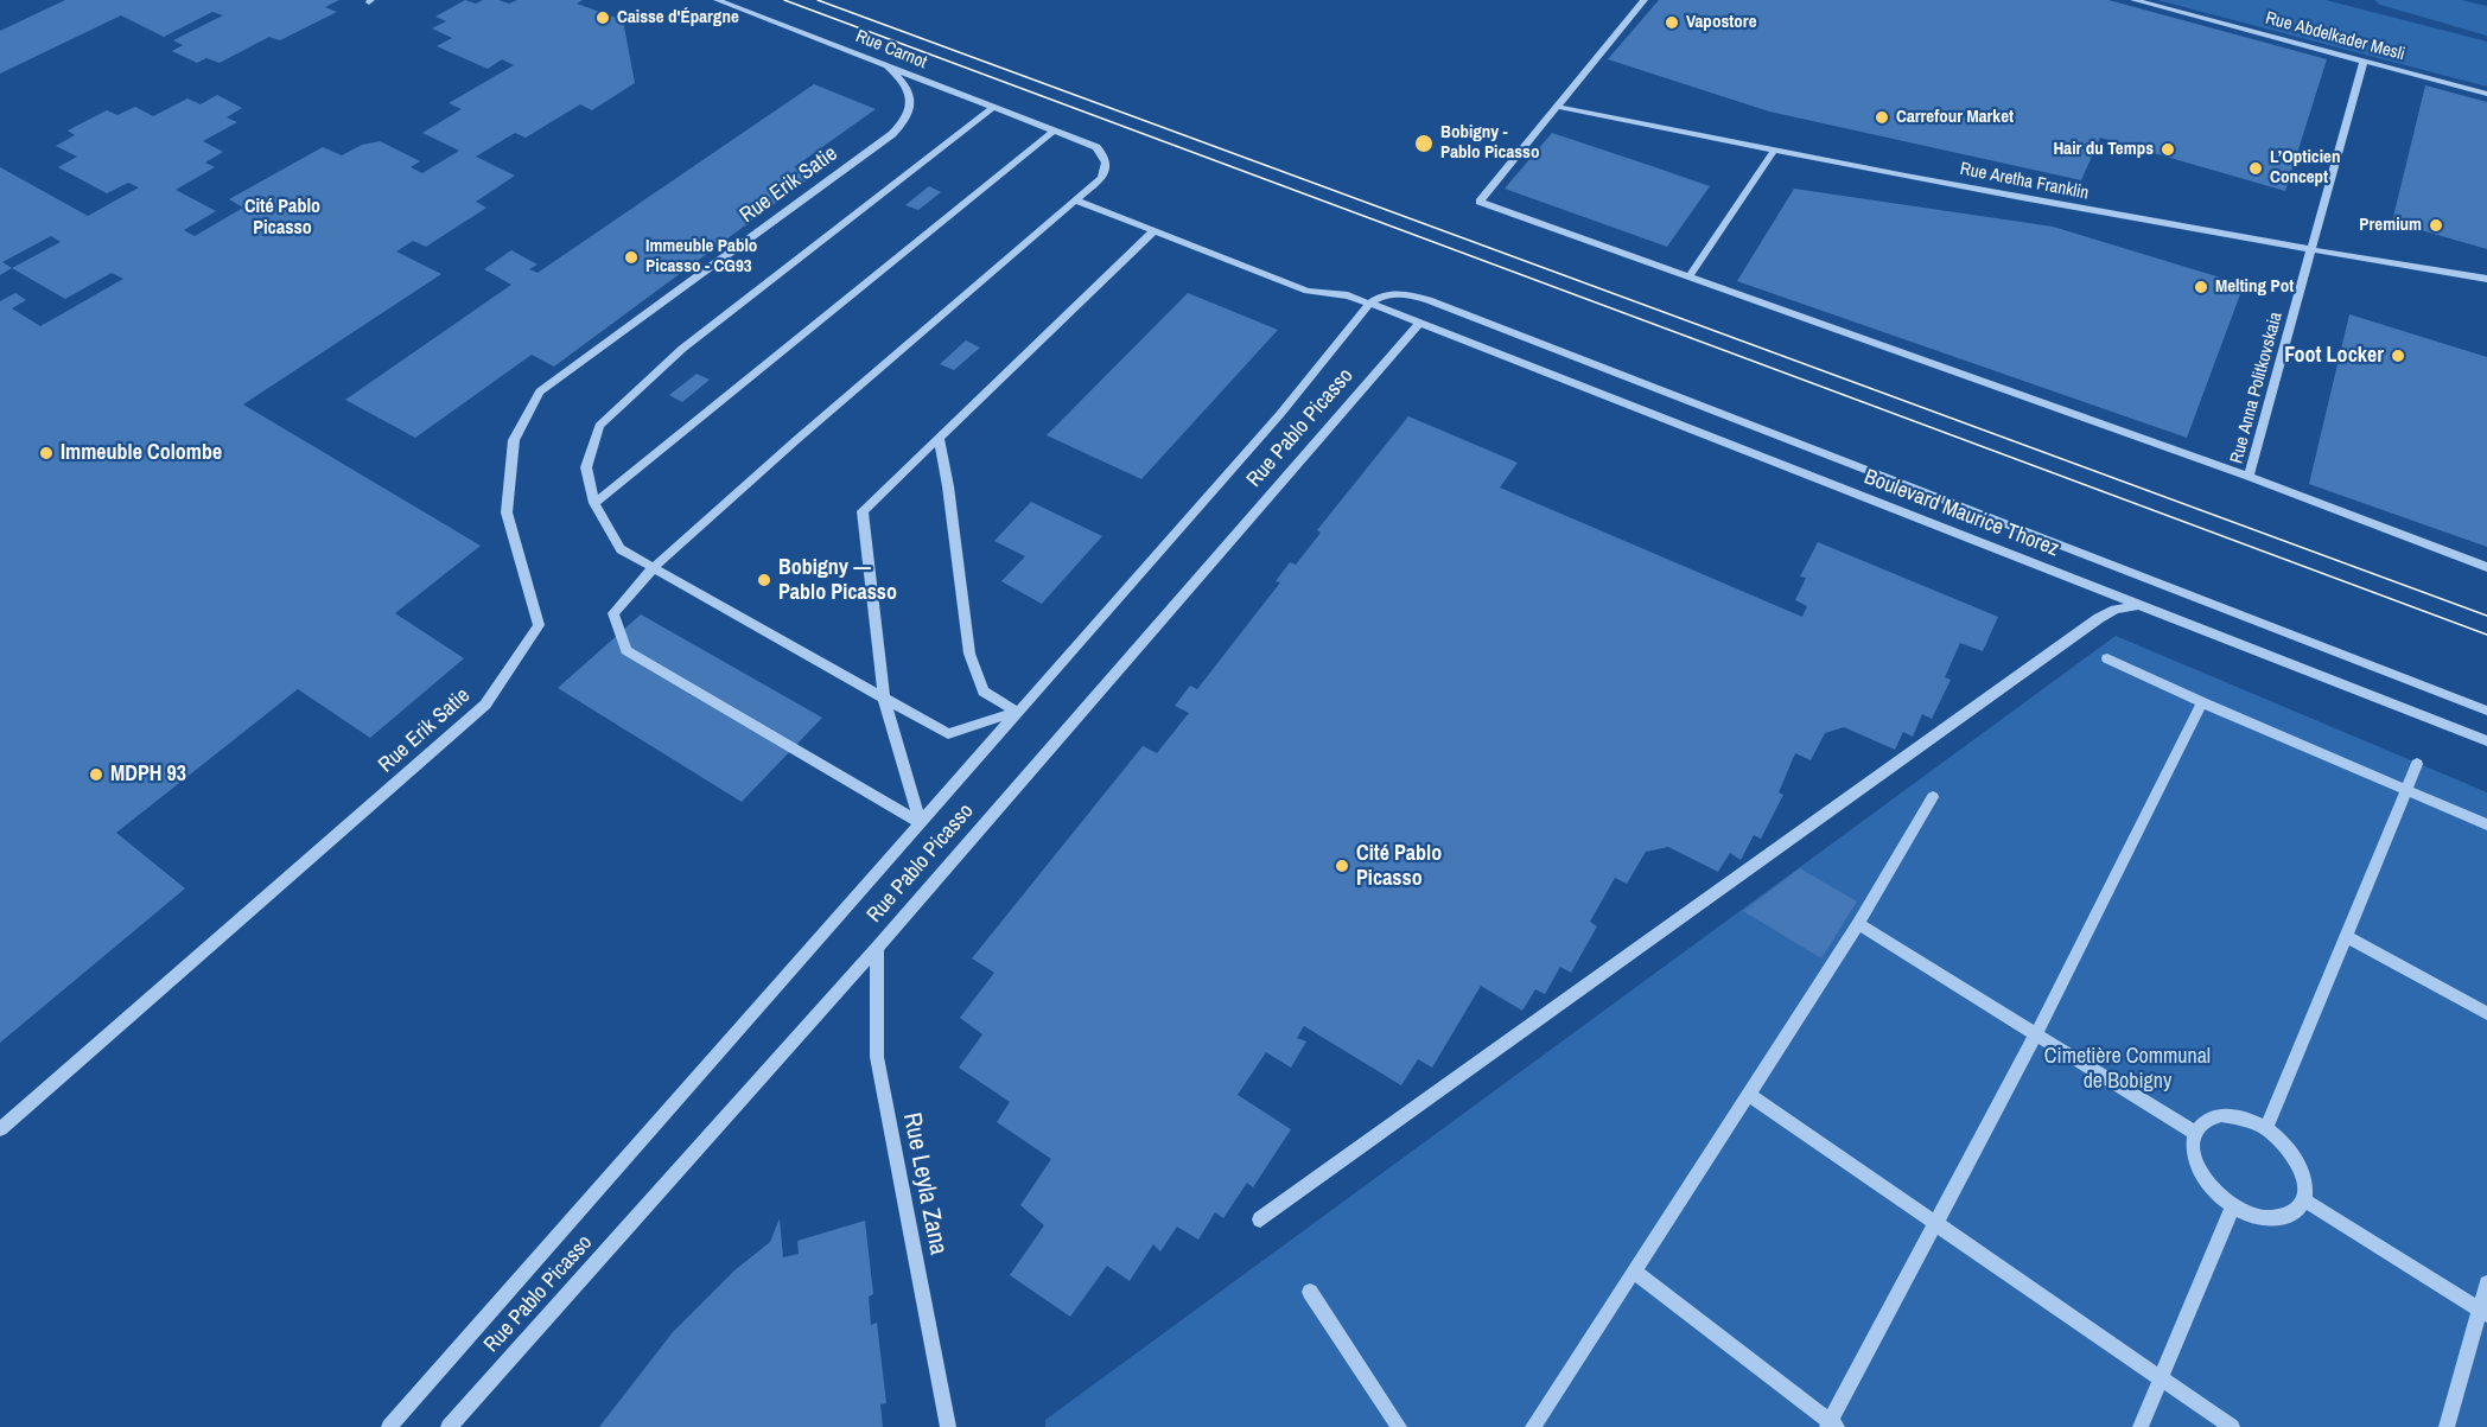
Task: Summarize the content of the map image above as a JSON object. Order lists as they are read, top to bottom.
{
  "streets": {
    "street": [
      "Rue Abdelkader Mesli",
      "Rue Carnot",
      "Rue Aretha Franklin",
      "Rue Erik Satie",
      "Rue Anna Politkovskaia",
      "Rue Pablo Picasso",
      "Boulevard Maurice Thorez",
      "Rue Leyla Zana"
    ]
  },
  "crossings": [
    ["Rue Abdelkader Mesli", "Rue Anna Politkovskaia"],
    ["Rue Carnot", "Rue Erik Satie"],
    ["Rue Carnot", "Boulevard Maurice Thorez"],
    ["Rue Aretha Franklin", "Rue Anna Politkovskaia"],
    ["Rue Pablo Picasso", "Boulevard Maurice Thorez"],
    ["Rue Pablo Picasso", "Rue Leyla Zana"]
  ],
  "districts": ["Cité Pablo Picasso"],
  "parks": ["Cimetière Communal de Bobigny"],
  "places": [
    "Caisse d'Épargne",
    "Vapostore",
    "Carrefour Market",
    "Bobigny - Pablo Picasso",
    "Hair du Temps",
    "L’Opticien Concept",
    "Premium",
    "Immeuble Pablo Picasso - CG93",
    "Melting Pot",
    "Foot Locker",
    "Immeuble Colombe",
    "Bobigny — Pablo Picasso",
    "MDPH 93",
    "Cité Pablo Picasso"
  ]
}
